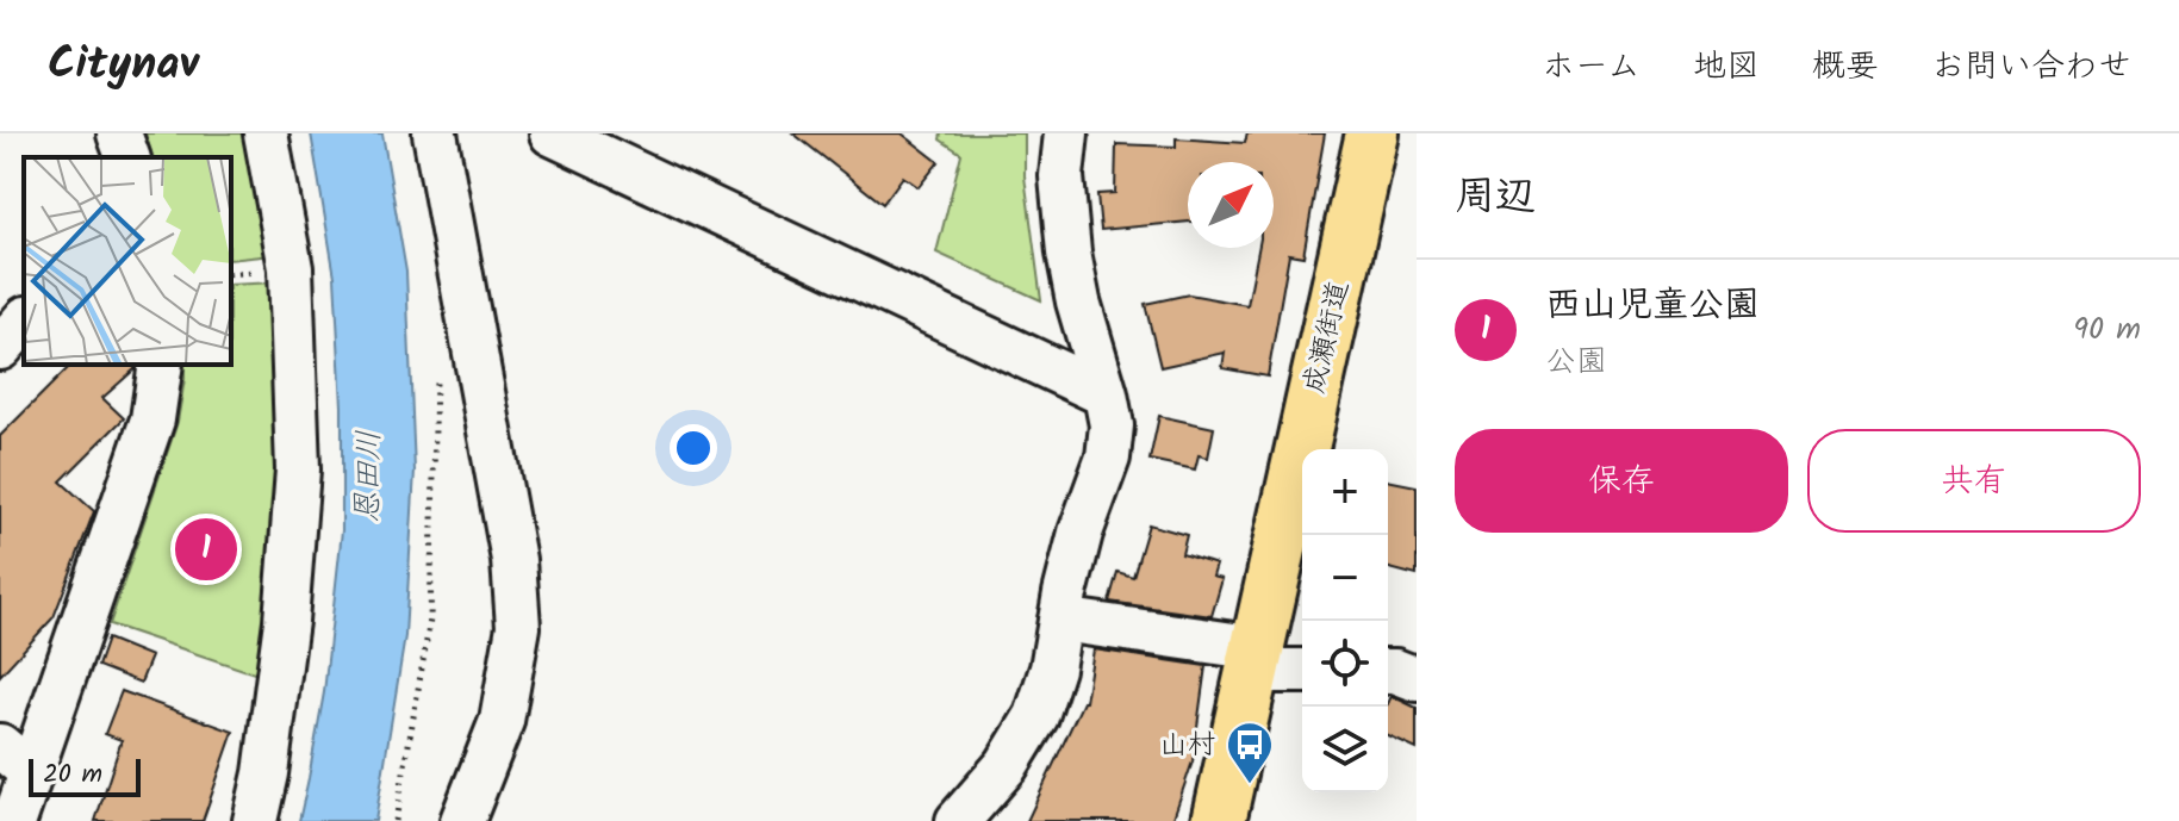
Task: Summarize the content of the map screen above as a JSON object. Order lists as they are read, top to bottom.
{
  "streets": {
    "main road": ["成瀬街道"]
  },
  "water": ["恩田川"],
  "places": {
    "bus stop": ["山村"]
  },
  "scale_bar": "20 m",
  "north": "top right",
  "page": {
    "header": "Citynav",
    "nav": [
      "ホーム",
      "地図",
      "概要",
      "お問い合わせ"
    ],
    "heading": "周辺",
    "list": [
      {
        "mark": "1",
        "name": "西山児童公園",
        "note": "公園",
        "value": "90 m"
      }
    ],
    "buttons": ["保存", "共有"],
    "map_buttons": ["+", "−"],
    "pins": "1",
    "scale": "20 m"
  }
}
